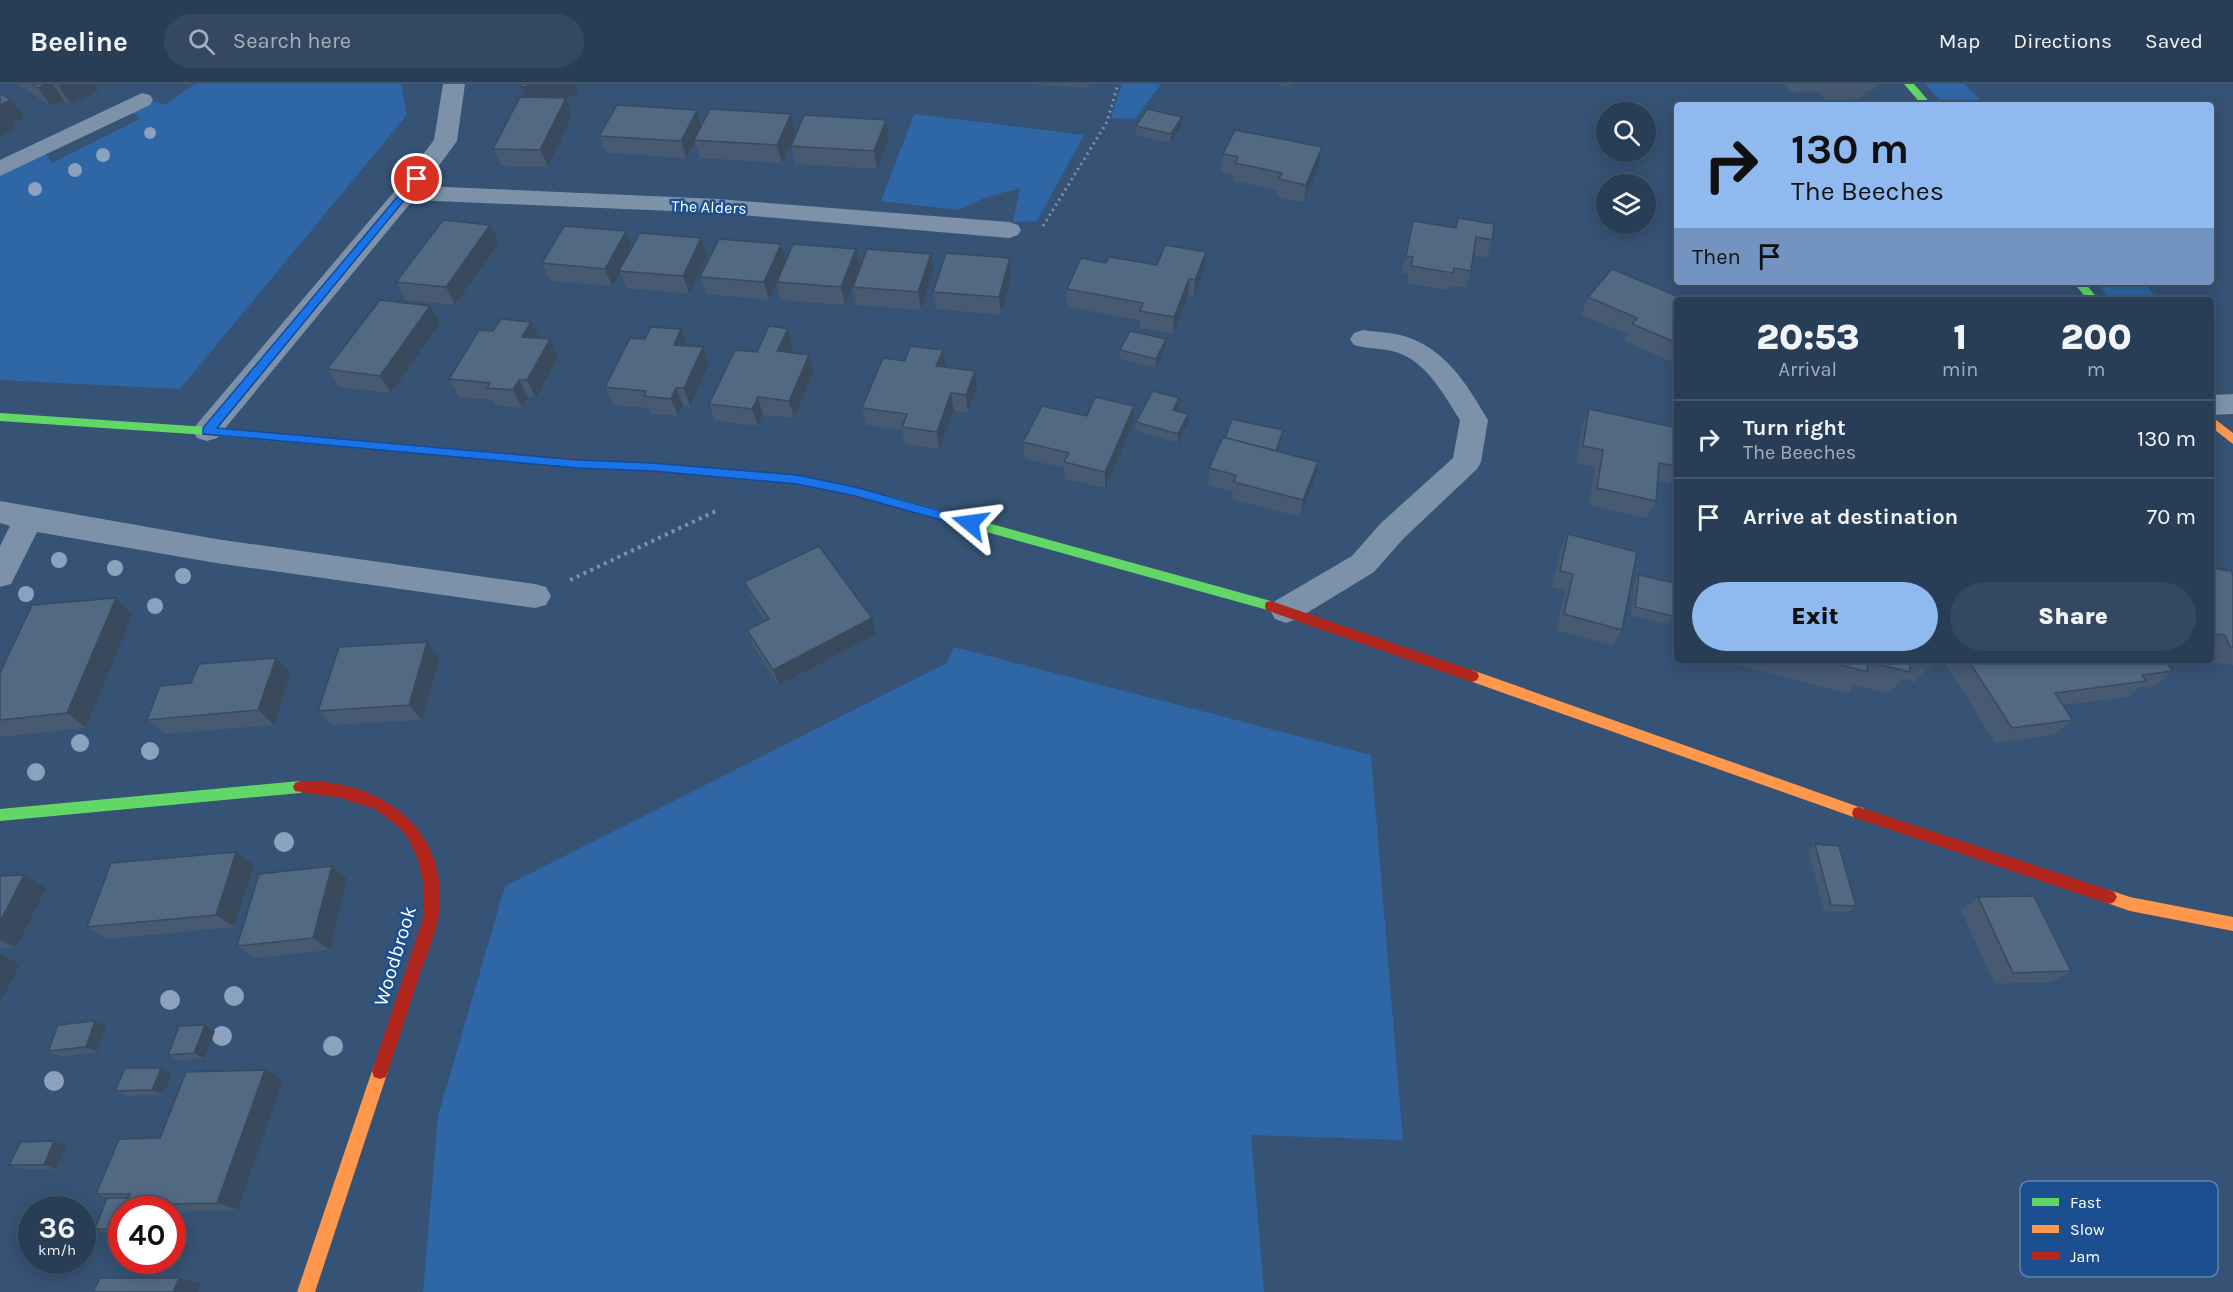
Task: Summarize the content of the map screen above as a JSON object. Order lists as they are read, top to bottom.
{
  "streets": {
    "street": ["The Alders", "Woodbrook"]
  },
  "legend": ["Fast", "Slow", "Jam"],
  "page": {
    "header": "Beeline",
    "search": "Search here",
    "nav": ["Map", "Directions", "Saved"],
    "turn": ["130 m", "The Beeches"],
    "then": "Then",
    "eta": [
      "20:53",
      "Arrival",
      "1",
      "min",
      "200",
      "m"
    ],
    "list": [
      {
        "name": "Turn right",
        "note": "The Beeches",
        "value": "130 m"
      },
      {
        "name": "Arrive at destination",
        "value": "70 m"
      }
    ],
    "buttons": ["Exit", "Share"],
    "speed": "36 km/h",
    "limit": "40"
  }
}
